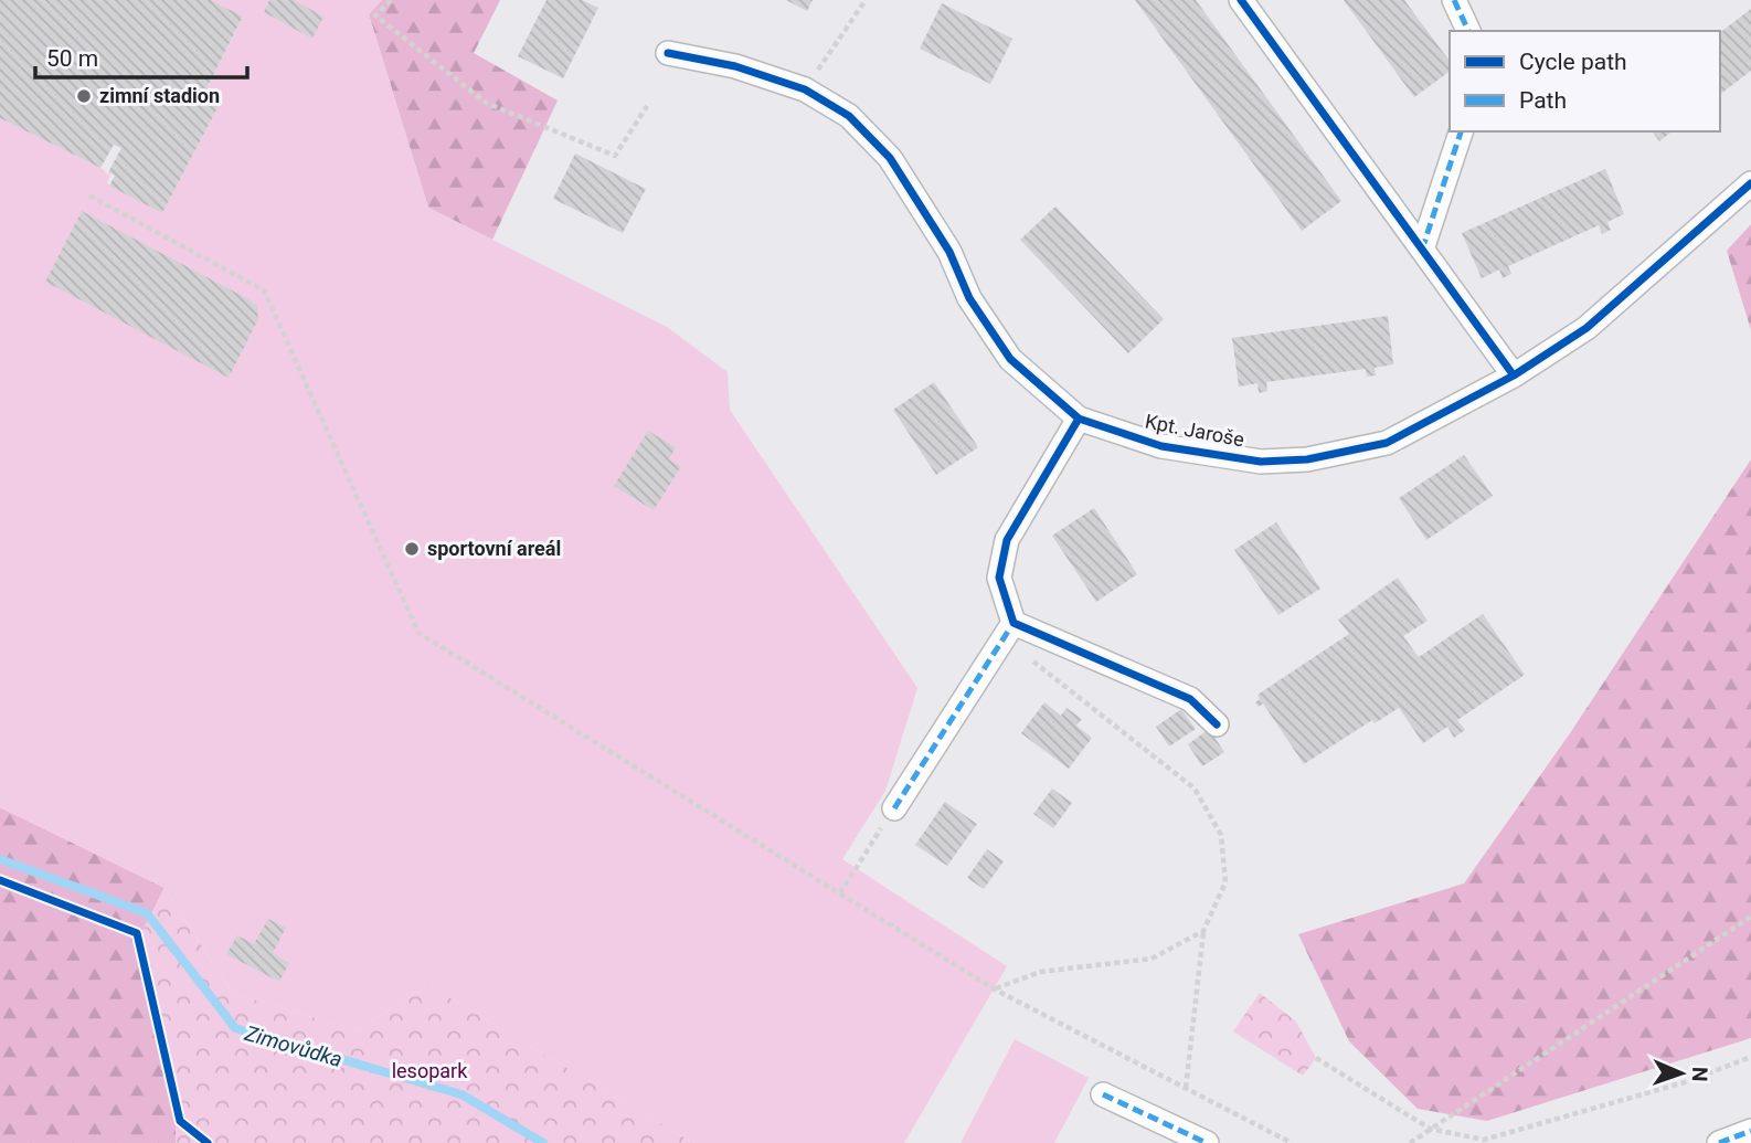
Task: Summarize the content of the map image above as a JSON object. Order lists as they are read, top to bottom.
{
  "streets": {
    "street": ["Kpt. Jaroše"]
  },
  "water": ["Zimovůdka"],
  "parks": ["lesopark"],
  "places": ["zimní stadion", "sportovní areál"],
  "legend": ["Cycle path", "Path"],
  "scale_bar": "50 m",
  "north": "right"
}
